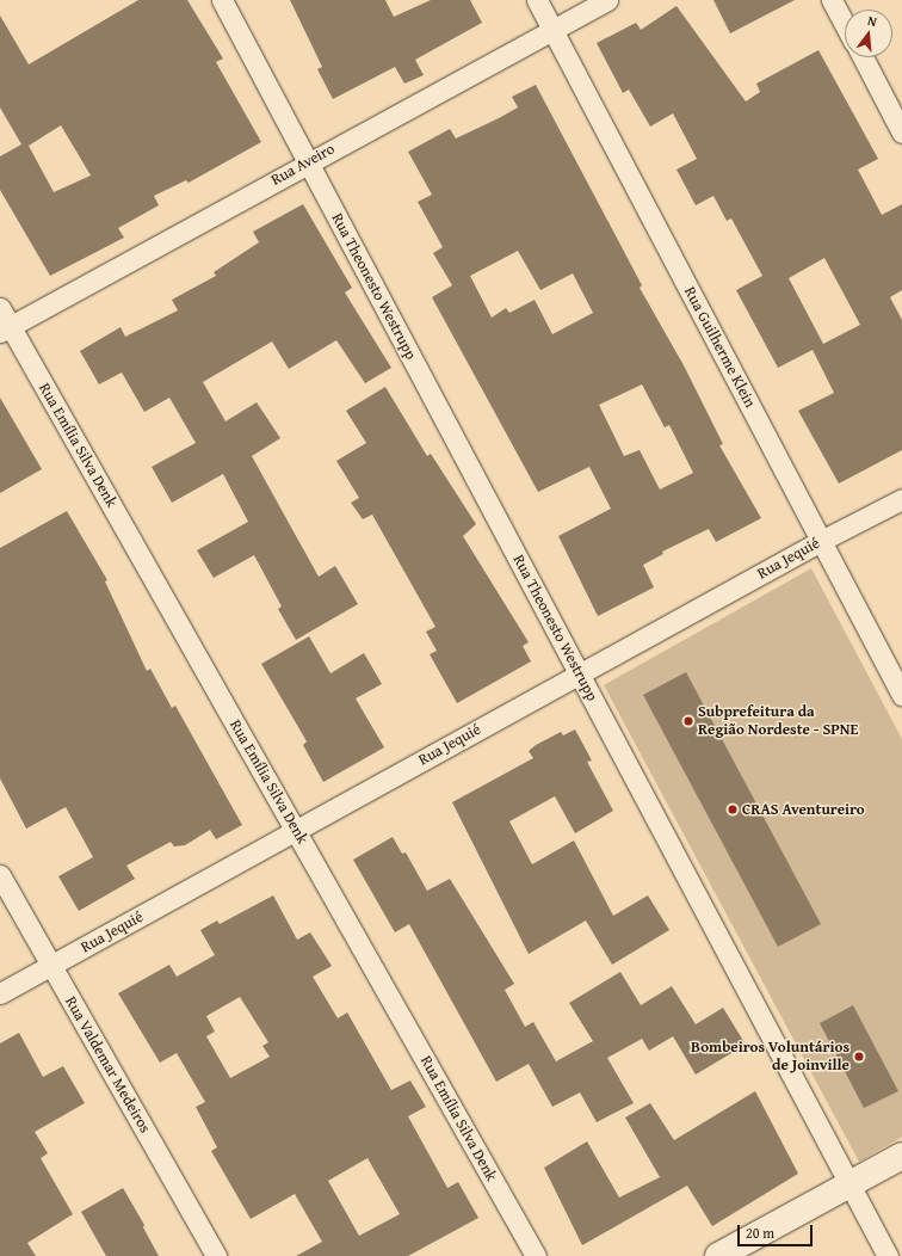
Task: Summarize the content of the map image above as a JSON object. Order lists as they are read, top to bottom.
{
  "streets": {
    "street": [
      "Rua Aveiro",
      "Rua Theonesto Westrupp",
      "Rua Guilherme Klein",
      "Rua Emília Silva Denk",
      "Rua Jequié",
      "Rua Valdemar Medeiros"
    ]
  },
  "crossings": [
    ["Rua Aveiro", "Rua Theonesto Westrupp"],
    ["Rua Aveiro", "Rua Guilherme Klein"],
    ["Rua Aveiro", "Rua Emília Silva Denk"],
    ["Rua Theonesto Westrupp", "Rua Jequié"],
    ["Rua Guilherme Klein", "Rua Jequié"],
    ["Rua Emília Silva Denk", "Rua Jequié"],
    ["Rua Jequié", "Rua Valdemar Medeiros"]
  ],
  "places": ["Subprefeitura da Região Nordeste - SPNE", "CRAS Aventureiro", "Bombeiros Voluntários de Joinville"],
  "scale_bar": "20 m",
  "north": "top"
}
